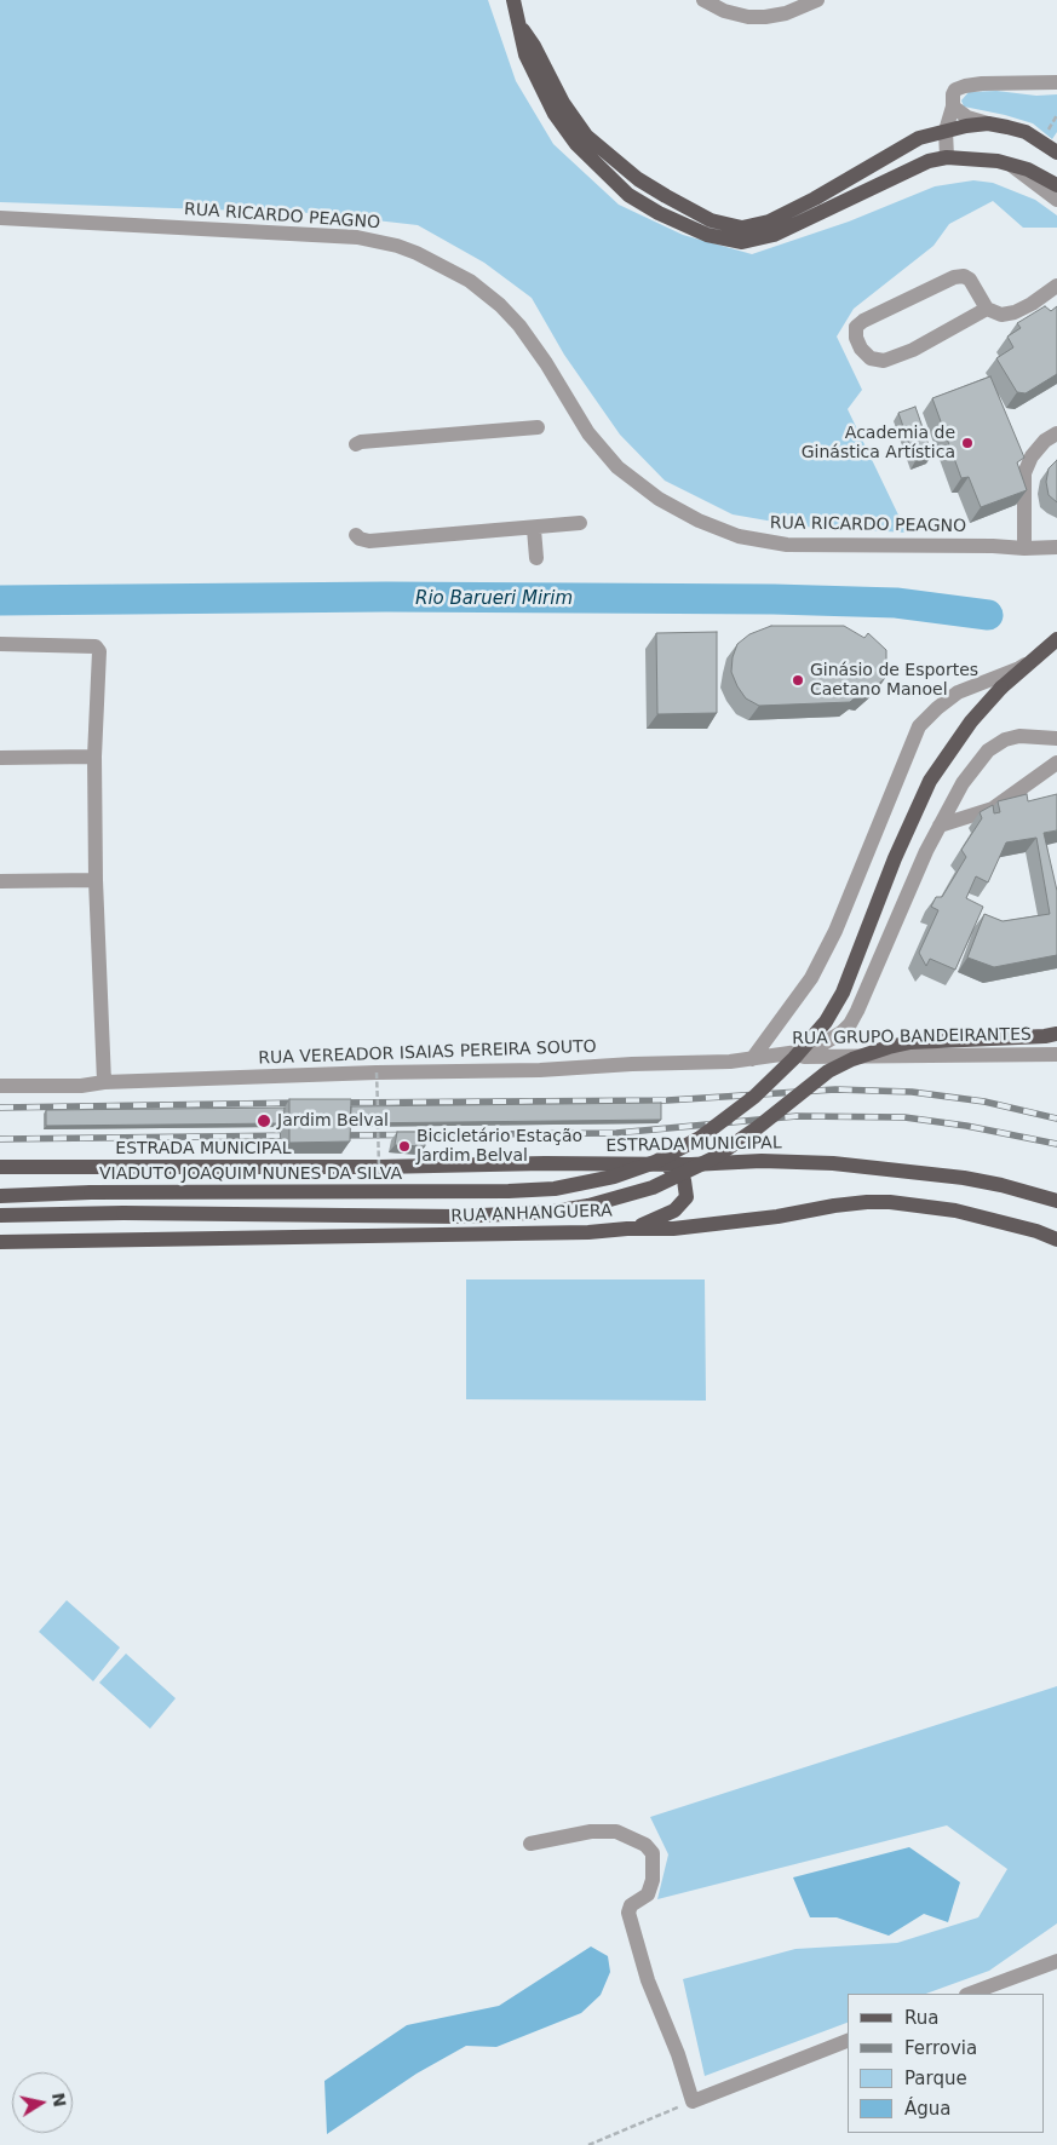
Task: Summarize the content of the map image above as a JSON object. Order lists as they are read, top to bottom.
{
  "streets": {
    "main road": ["ESTRADA MUNICIPAL", "VIADUTO JOAQUIM NUNES DA SILVA", "RUA ANHANGUERA"],
    "street": ["RUA RICARDO PEAGNO", "RUA GRUPO BANDEIRANTES", "RUA VEREADOR ISAIAS PEREIRA SOUTO"]
  },
  "crossings": [
    ["RUA GRUPO BANDEIRANTES", "RUA VEREADOR ISAIAS PEREIRA SOUTO"]
  ],
  "water": ["Rio Barueri Mirim"],
  "places": [
    "Academia de Ginástica Artística",
    "Ginásio de Esportes Caetano Manoel",
    "Jardim Belval",
    "Bicicletário Estação Jardim Belval"
  ],
  "legend": [
    "Rua",
    "Ferrovia",
    "Parque",
    "Água"
  ],
  "north": "right"
}
